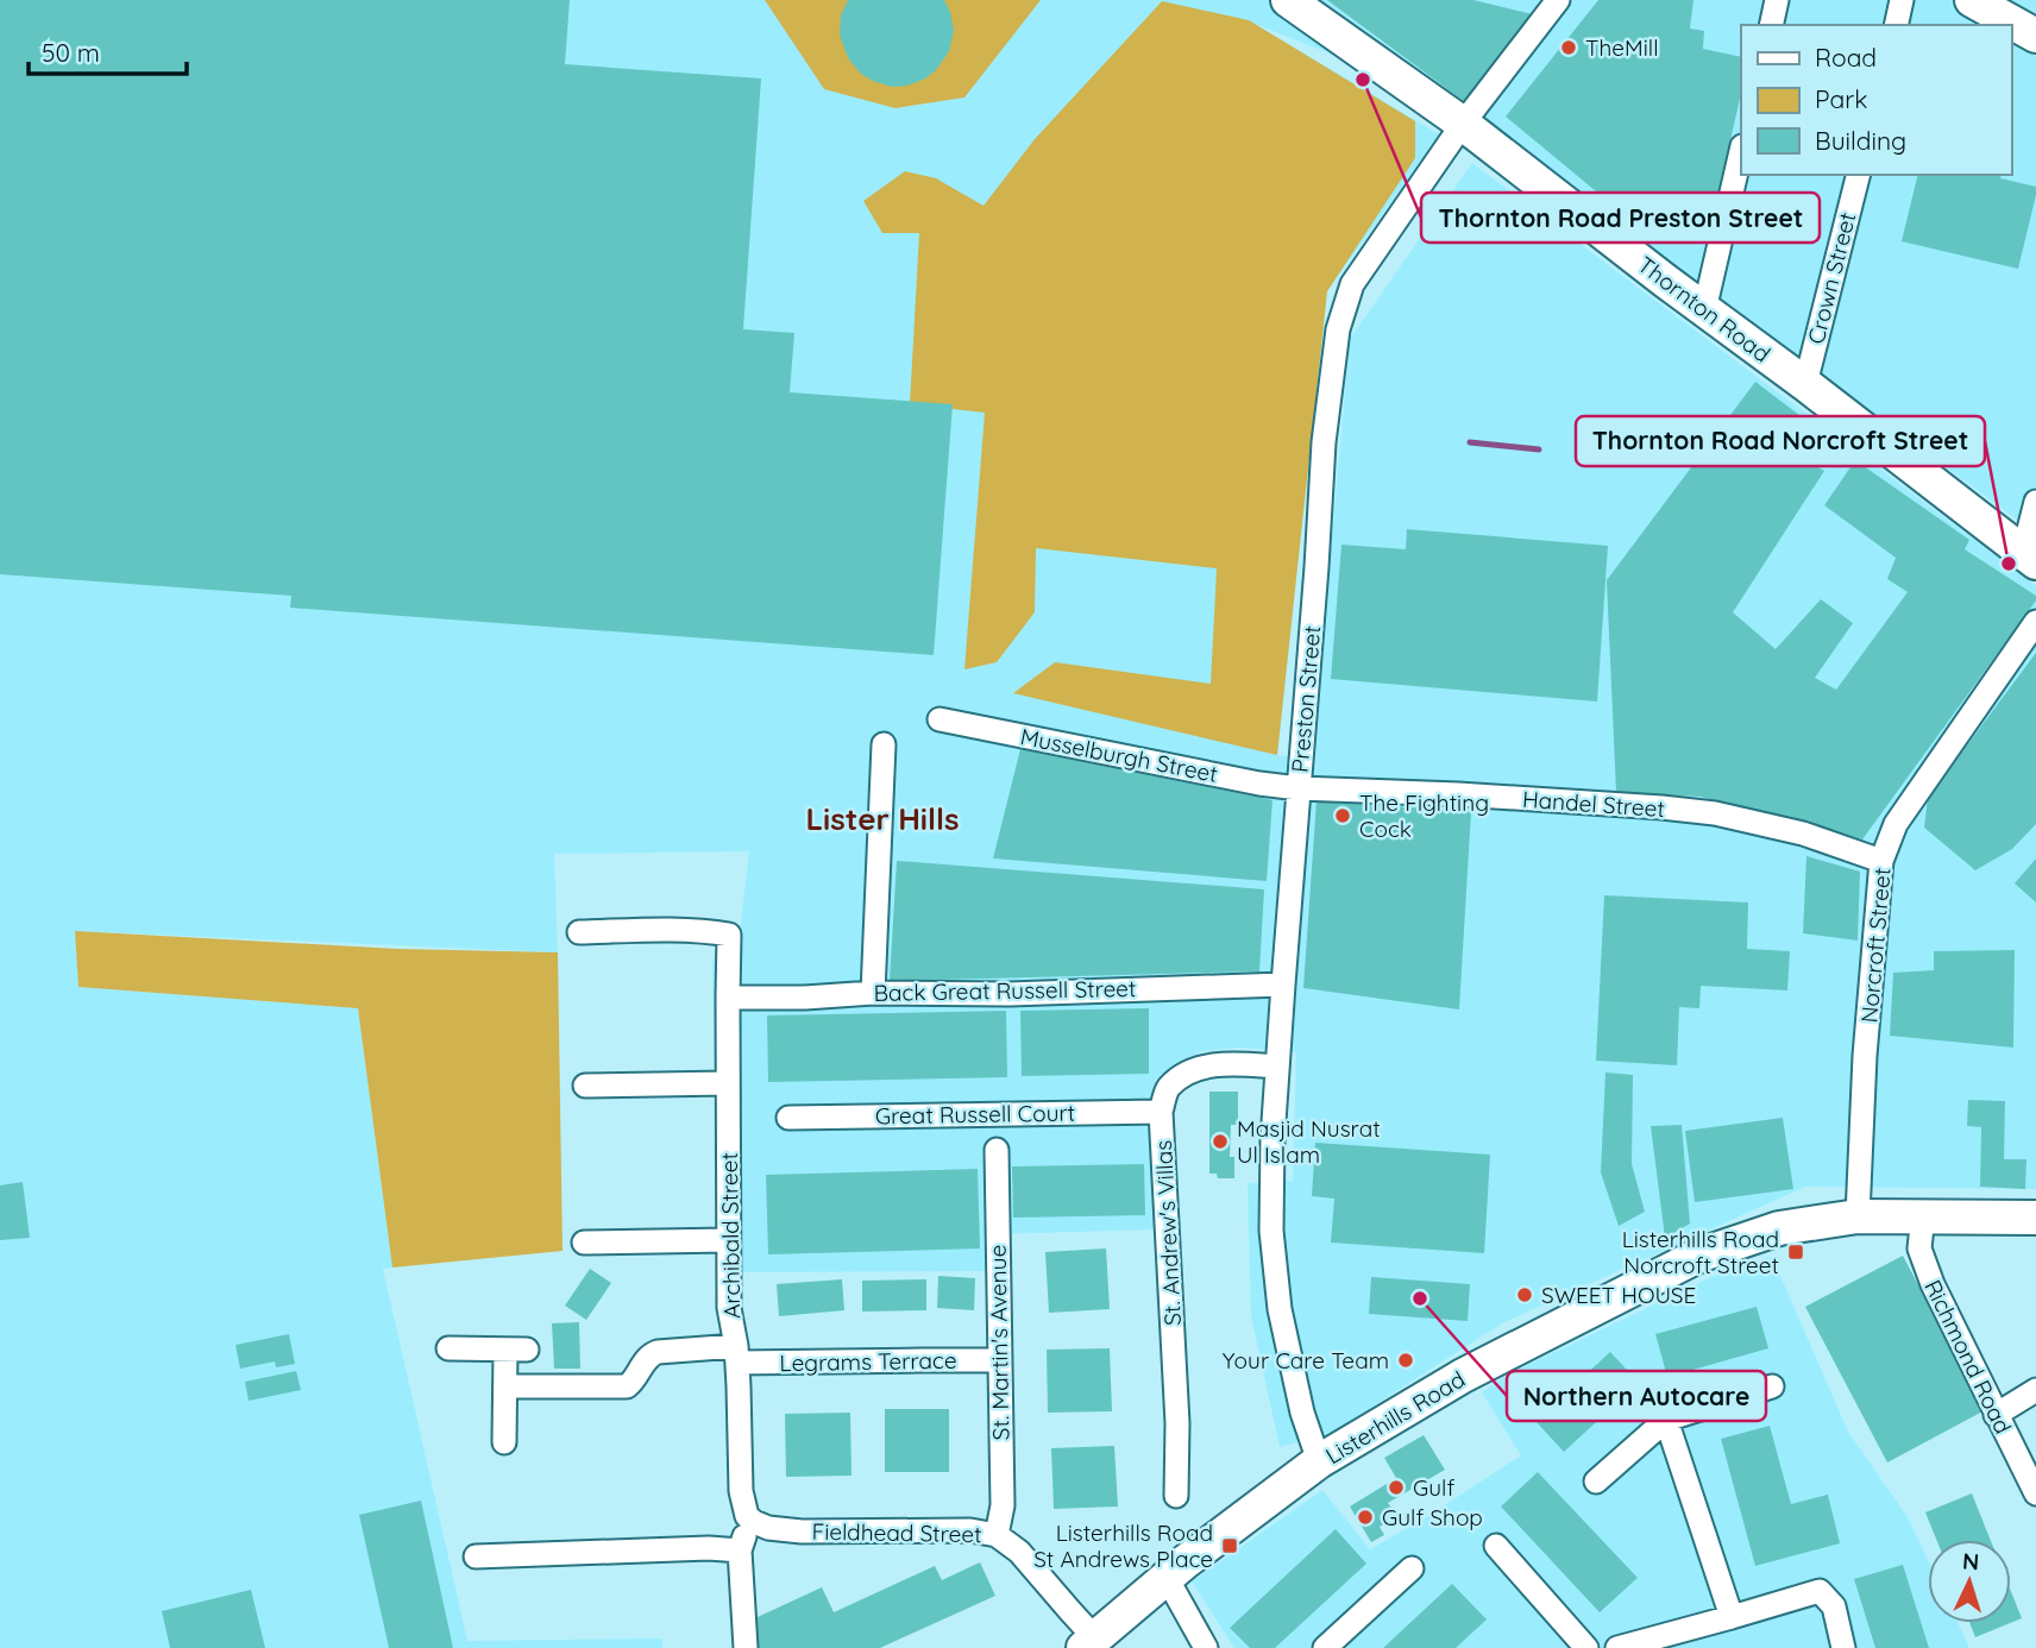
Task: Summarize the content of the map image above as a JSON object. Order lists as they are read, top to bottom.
{
  "streets": {
    "street": [
      "Crown Street",
      "Thornton Road",
      "Preston Street",
      "Musselburgh Street",
      "Handel Street",
      "Norcroft Street",
      "Back Great Russell Street",
      "Great Russell Court",
      "St. Andrew's Villas",
      "Archibald Street",
      "St. Martin's Avenue",
      "Richmond Road",
      "Legrams Terrace",
      "Listerhills Road",
      "Fieldhead Street"
    ]
  },
  "crossings": [
    ["Crown Street", "Thornton Road"],
    ["Thornton Road", "Preston Street"],
    ["Preston Street", "Musselburgh Street"],
    ["Preston Street", "Handel Street"],
    ["Preston Street", "Back Great Russell Street"],
    ["Preston Street", "St. Andrew's Villas"],
    ["Preston Street", "Listerhills Road"],
    ["Musselburgh Street", "Handel Street"],
    ["Handel Street", "Norcroft Street"],
    ["Norcroft Street", "Listerhills Road"],
    ["Back Great Russell Street", "Archibald Street"],
    ["Great Russell Court", "St. Andrew's Villas"],
    ["Great Russell Court", "St. Martin's Avenue"],
    ["Archibald Street", "Legrams Terrace"],
    ["Archibald Street", "Fieldhead Street"],
    ["St. Martin's Avenue", "Legrams Terrace"],
    ["St. Martin's Avenue", "Fieldhead Street"],
    ["Richmond Road", "Listerhills Road"],
    ["Listerhills Road", "Fieldhead Street"]
  ],
  "districts": ["Lister Hills"],
  "places": {
    "other": [
      "TheMill",
      "Thornton Road Preston Street",
      "Thornton Road Norcroft Street",
      "The Fighting Cock",
      "Masjid Nusrat Ul Islam",
      "SWEET HOUSE",
      "Northern Autocare",
      "Your Care Team",
      "Gulf",
      "Gulf Shop"
    ],
    "transit": ["Listerhills Road Norcroft Street", "Listerhills Road St Andrews Place"]
  },
  "legend": ["Road", "Park", "Building"],
  "scale_bar": "50 m",
  "north": "top"
}
